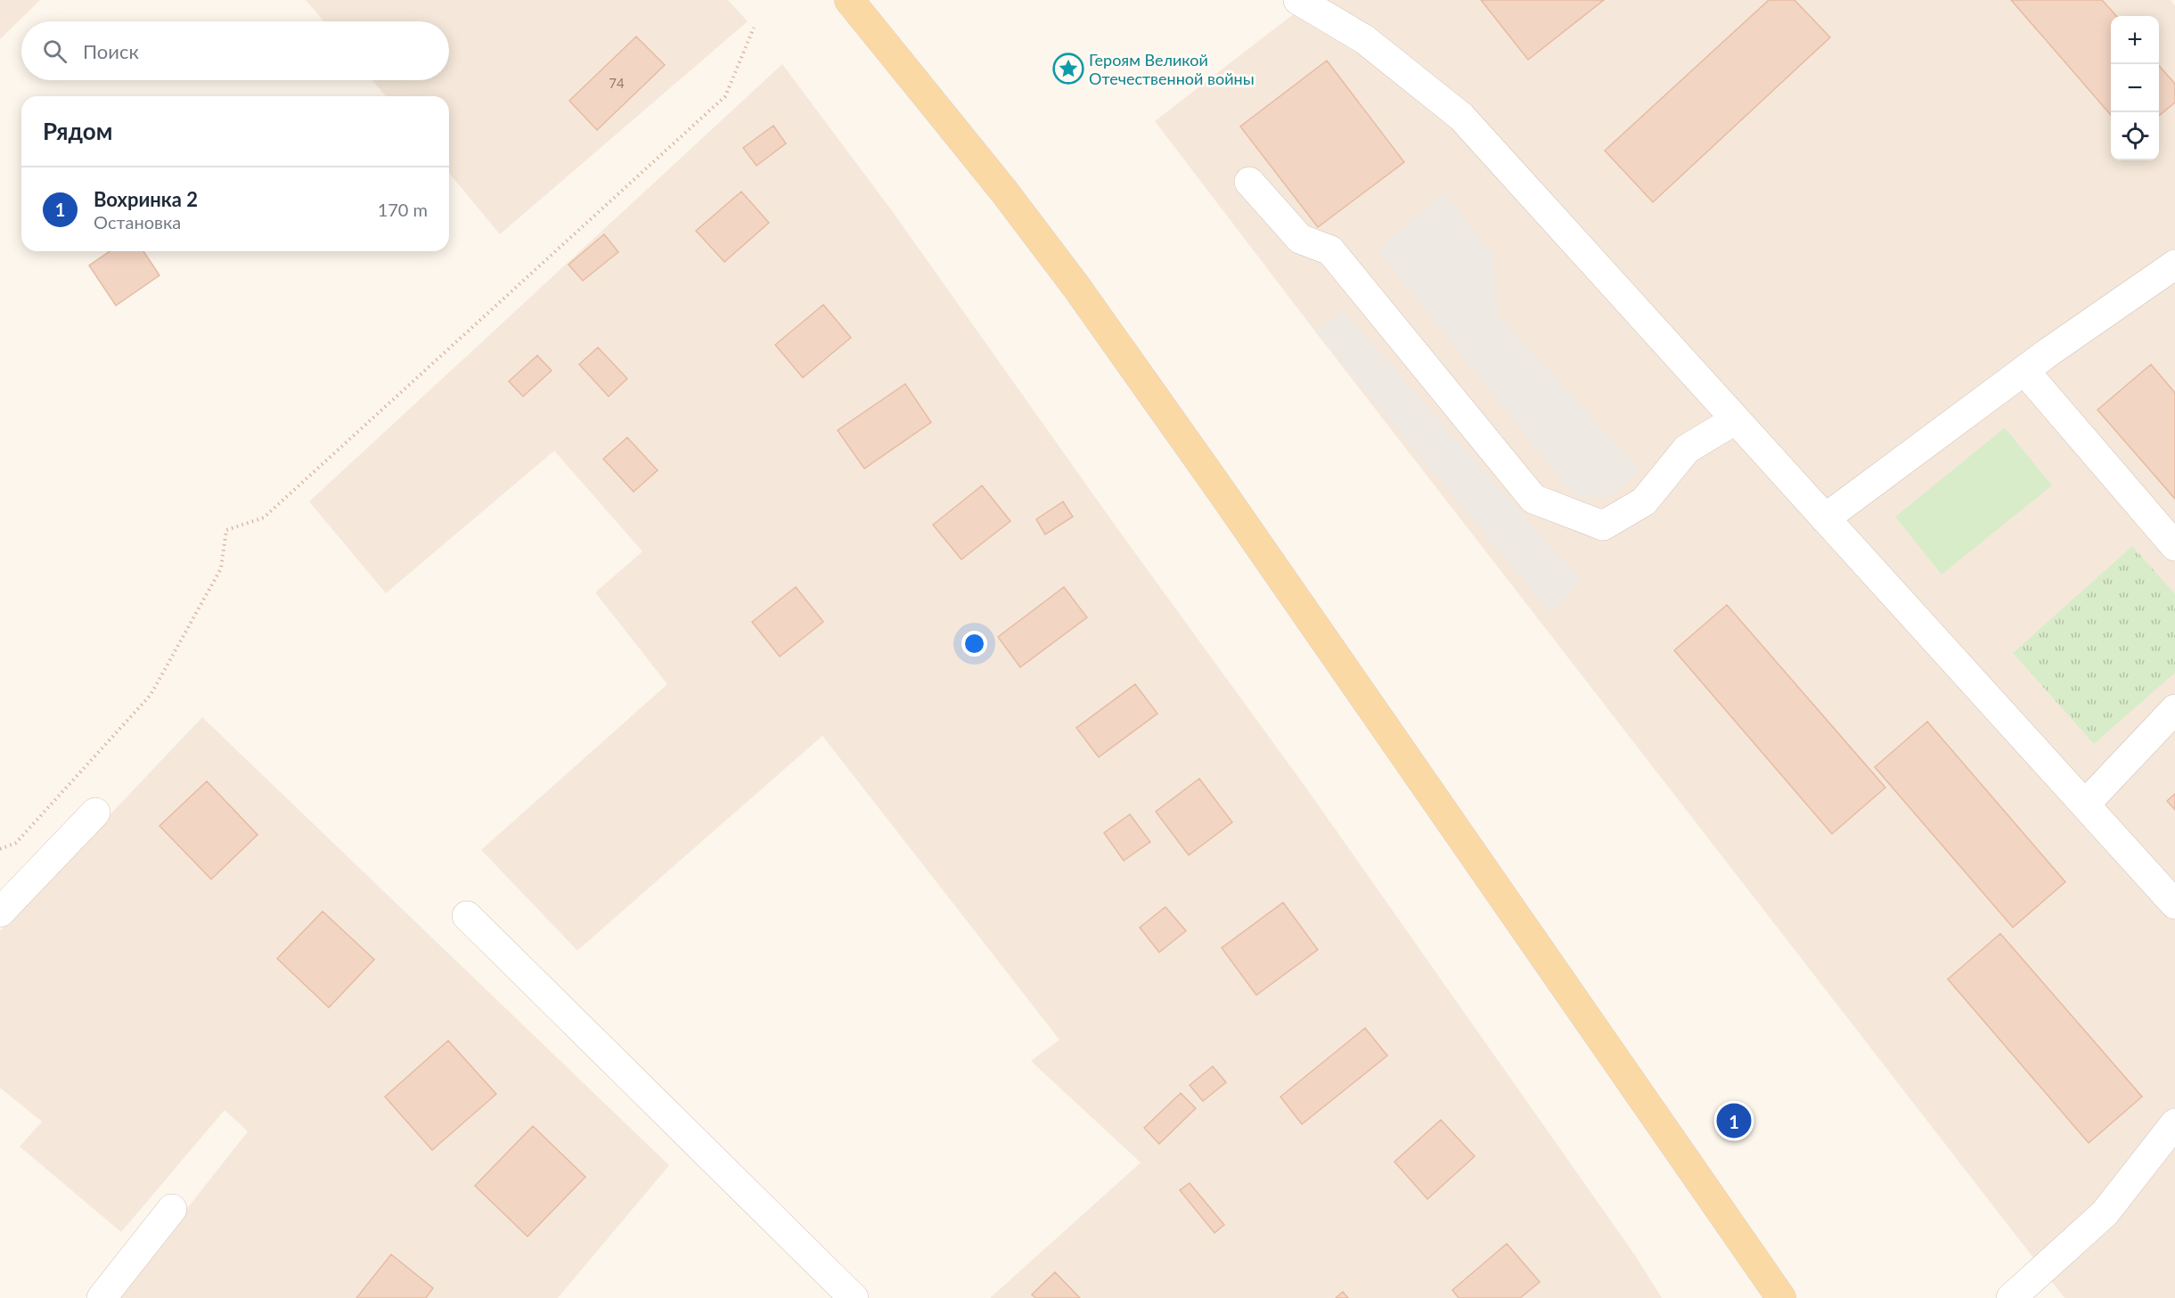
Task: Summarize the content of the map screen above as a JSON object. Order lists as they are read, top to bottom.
{
  "places": {
    "place": ["Героям Великой Отечественной войны"]
  },
  "house_numbers": ["74"],
  "page": {
    "map_buttons": ["+", "−"],
    "search": "Поиск",
    "heading": "Рядом",
    "list": [
      {
        "mark": "1",
        "name": "Вохринка 2",
        "note": "Остановка",
        "value": "170 m"
      }
    ],
    "pins": "1"
  }
}
